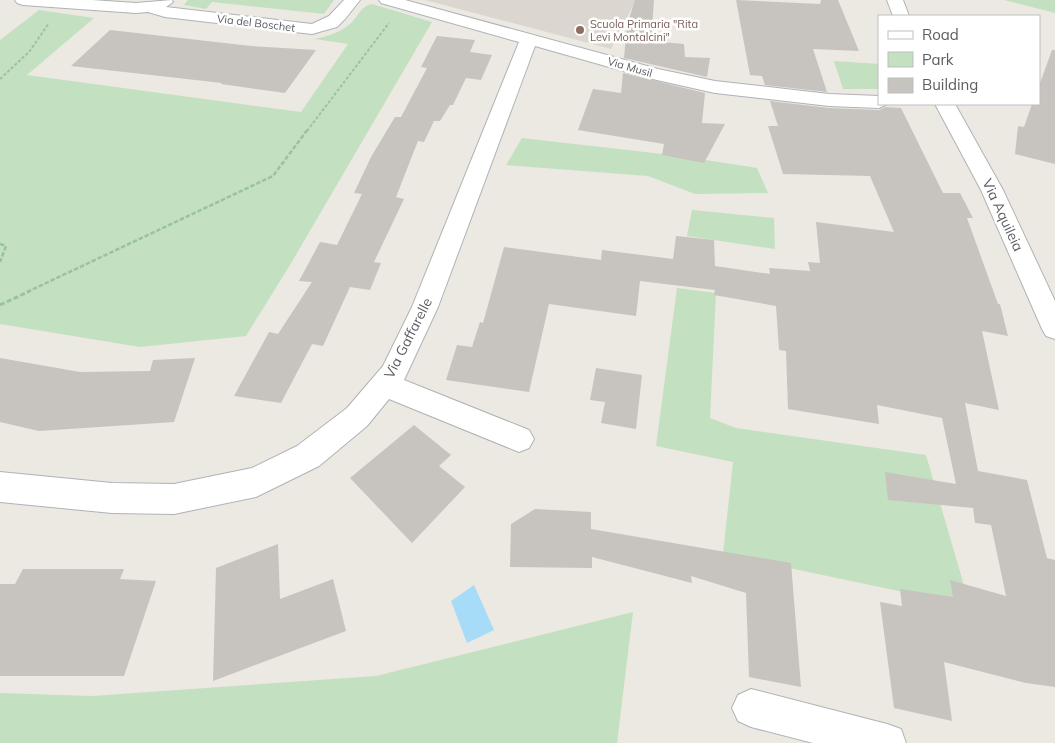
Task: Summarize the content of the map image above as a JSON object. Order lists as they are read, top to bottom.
{
  "streets": {
    "street": [
      "Via del Boschet",
      "Via Musil",
      "Via Aquileia",
      "Via Gaffarelle"
    ]
  },
  "crossings": [
    ["Via Musil", "Via Gaffarelle"]
  ],
  "places": ["Scuola Primaria \"Rita Levi Montalcini\""],
  "legend": ["Road", "Park", "Building"]
}
